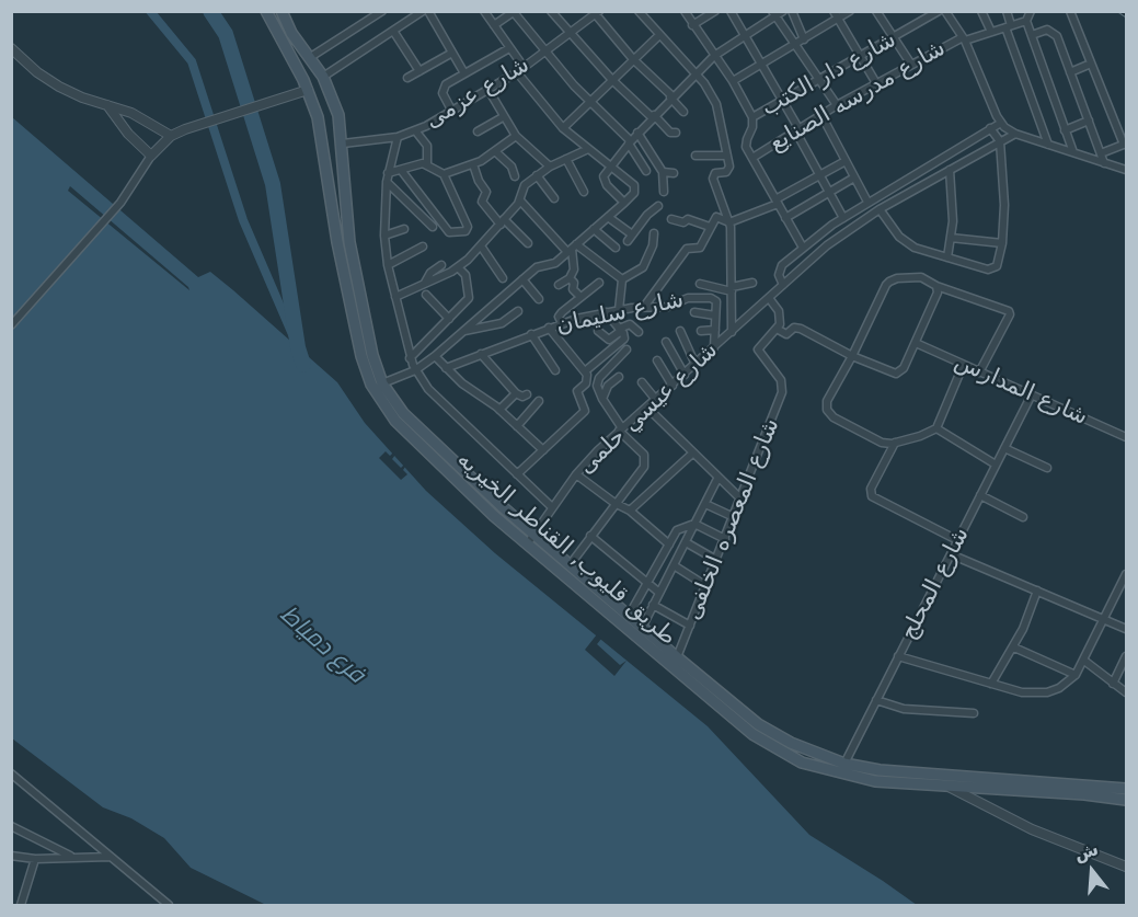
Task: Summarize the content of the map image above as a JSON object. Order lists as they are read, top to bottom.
{
  "streets": {
    "main road": ["طريق قليوب, القناطر الخيريه"],
    "street": [
      "شارع دار الكتب",
      "شارع عزمى",
      "شارع مدرسه الصنايع",
      "شارع سليمان",
      "شارع المدارس",
      "شارع عيسي حلمى",
      "شارع المعصره الخلفى",
      "شارع المحلج"
    ]
  },
  "crossings": [
    ["شارع عزمى", "طريق قليوب, القناطر الخيريه"],
    ["شارع سليمان", "شارع عيسي حلمى"],
    ["شارع المدارس", "شارع المحلج"],
    ["شارع عيسي حلمى", "طريق قليوب, القناطر الخيريه"],
    ["شارع المعصره الخلفى", "طريق قليوب, القناطر الخيريه"],
    ["طريق قليوب, القناطر الخيريه", "شارع المحلج"]
  ],
  "water": ["فرع دمياط"],
  "north": "top"
}
